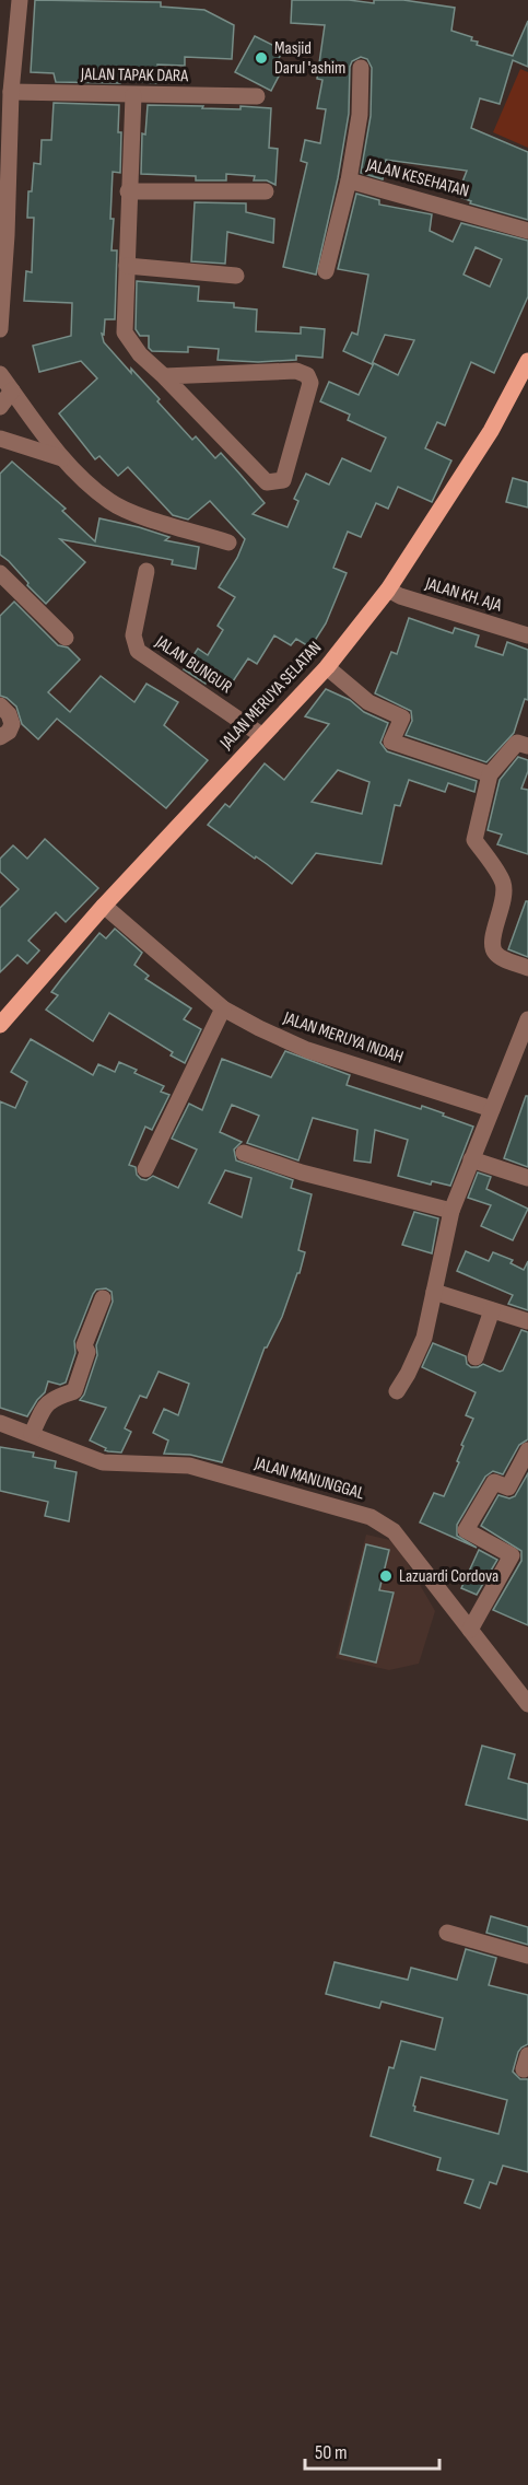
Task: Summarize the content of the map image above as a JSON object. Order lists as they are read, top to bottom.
{
  "streets": {
    "main road": ["JALAN MERUYA SELATAN"],
    "street": [
      "JALAN TAPAK DARA",
      "JALAN KESEHATAN",
      "JALAN KH. AJA",
      "JALAN BUNGUR",
      "JALAN MERUYA INDAH",
      "JALAN MANUNGGAL"
    ]
  },
  "crossings": [
    ["JALAN KH. AJA", "JALAN MERUYA SELATAN"],
    ["JALAN BUNGUR", "JALAN MERUYA SELATAN"],
    ["JALAN MERUYA SELATAN", "JALAN MERUYA INDAH"]
  ],
  "places": ["Masjid Darul 'ashim", "Lazuardi Cordova"],
  "scale_bar": "50 m"
}
